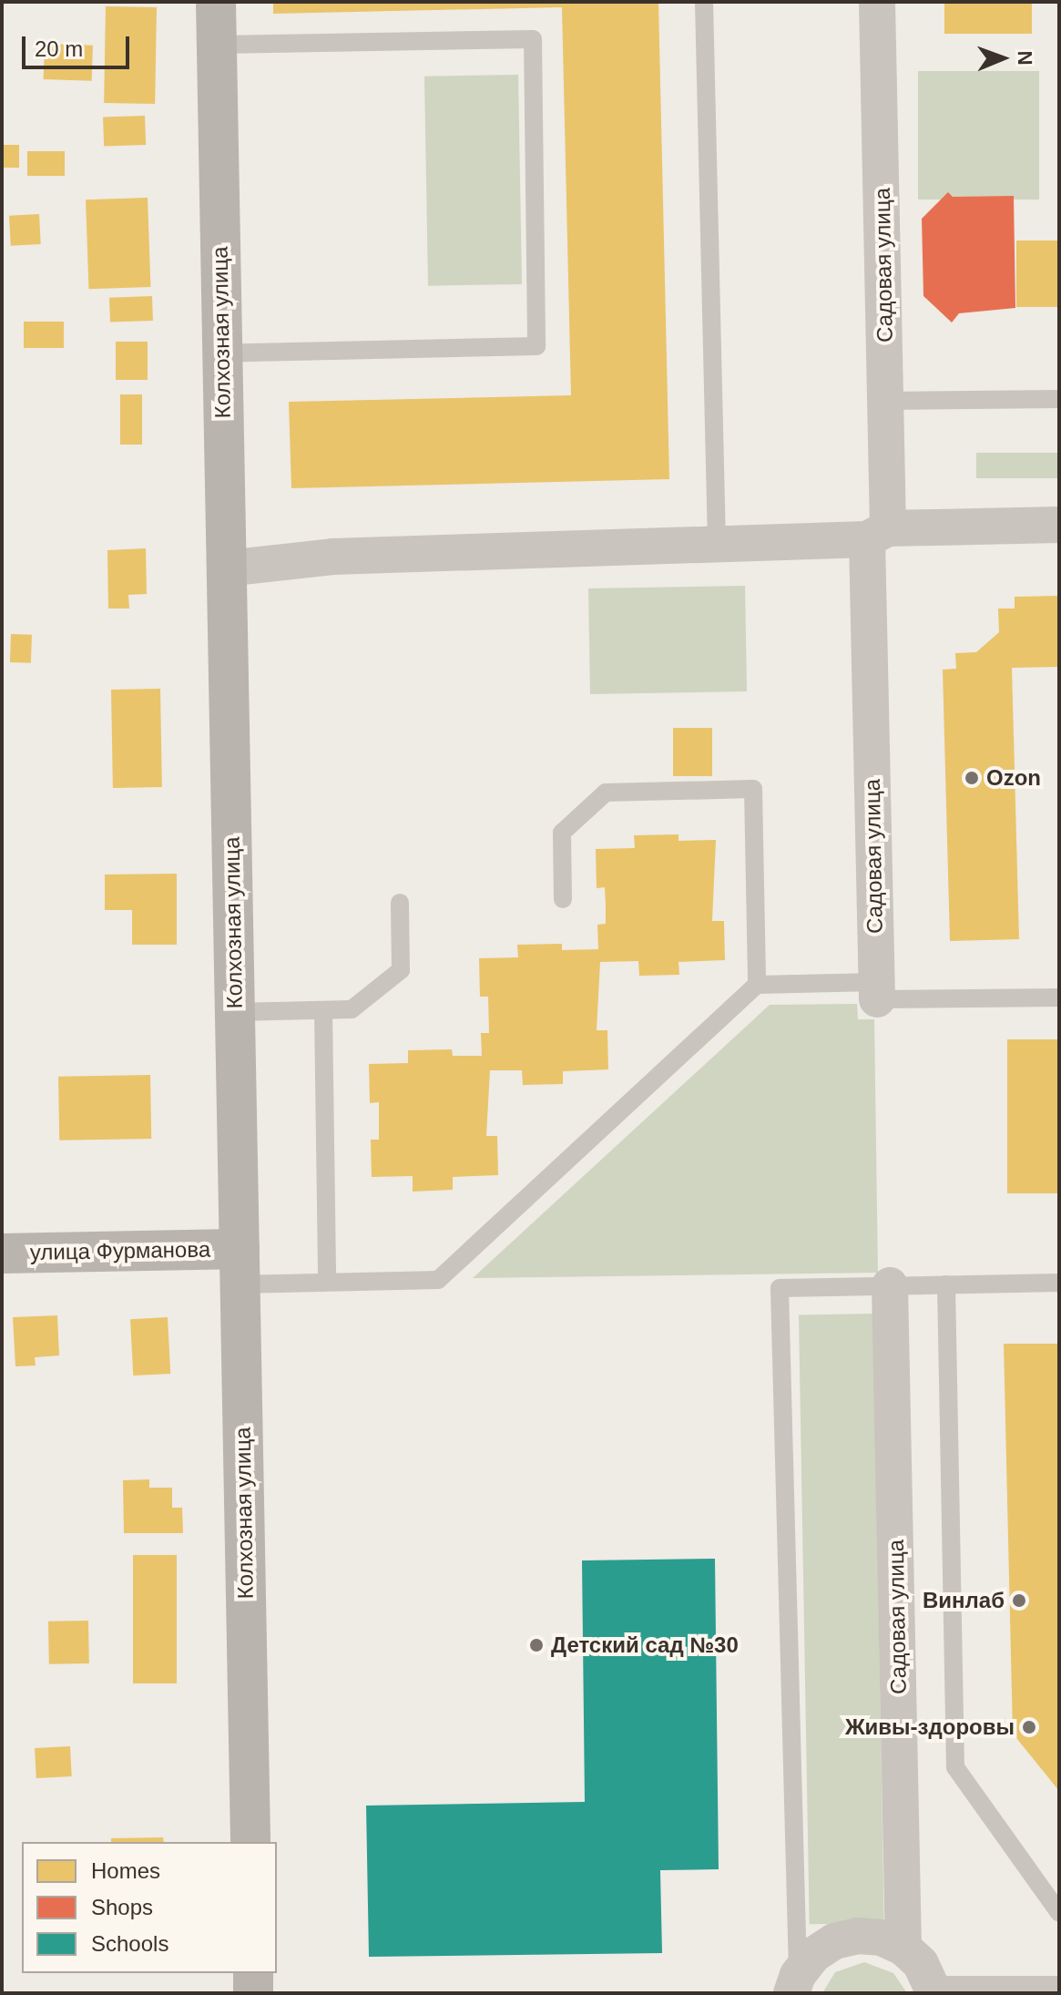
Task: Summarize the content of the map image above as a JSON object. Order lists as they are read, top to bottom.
{
  "streets": {
    "street": ["Садовая улица", "Колхозная улица", "улица Фурманова"]
  },
  "crossings": [
    ["Колхозная улица", "улица Фурманова"]
  ],
  "places": [
    "Ozon",
    "Винлаб",
    "Детский сад №30",
    "Живы-здоровы"
  ],
  "legend": ["Homes", "Shops", "Schools"],
  "scale_bar": "20 m",
  "north": "right"
}
